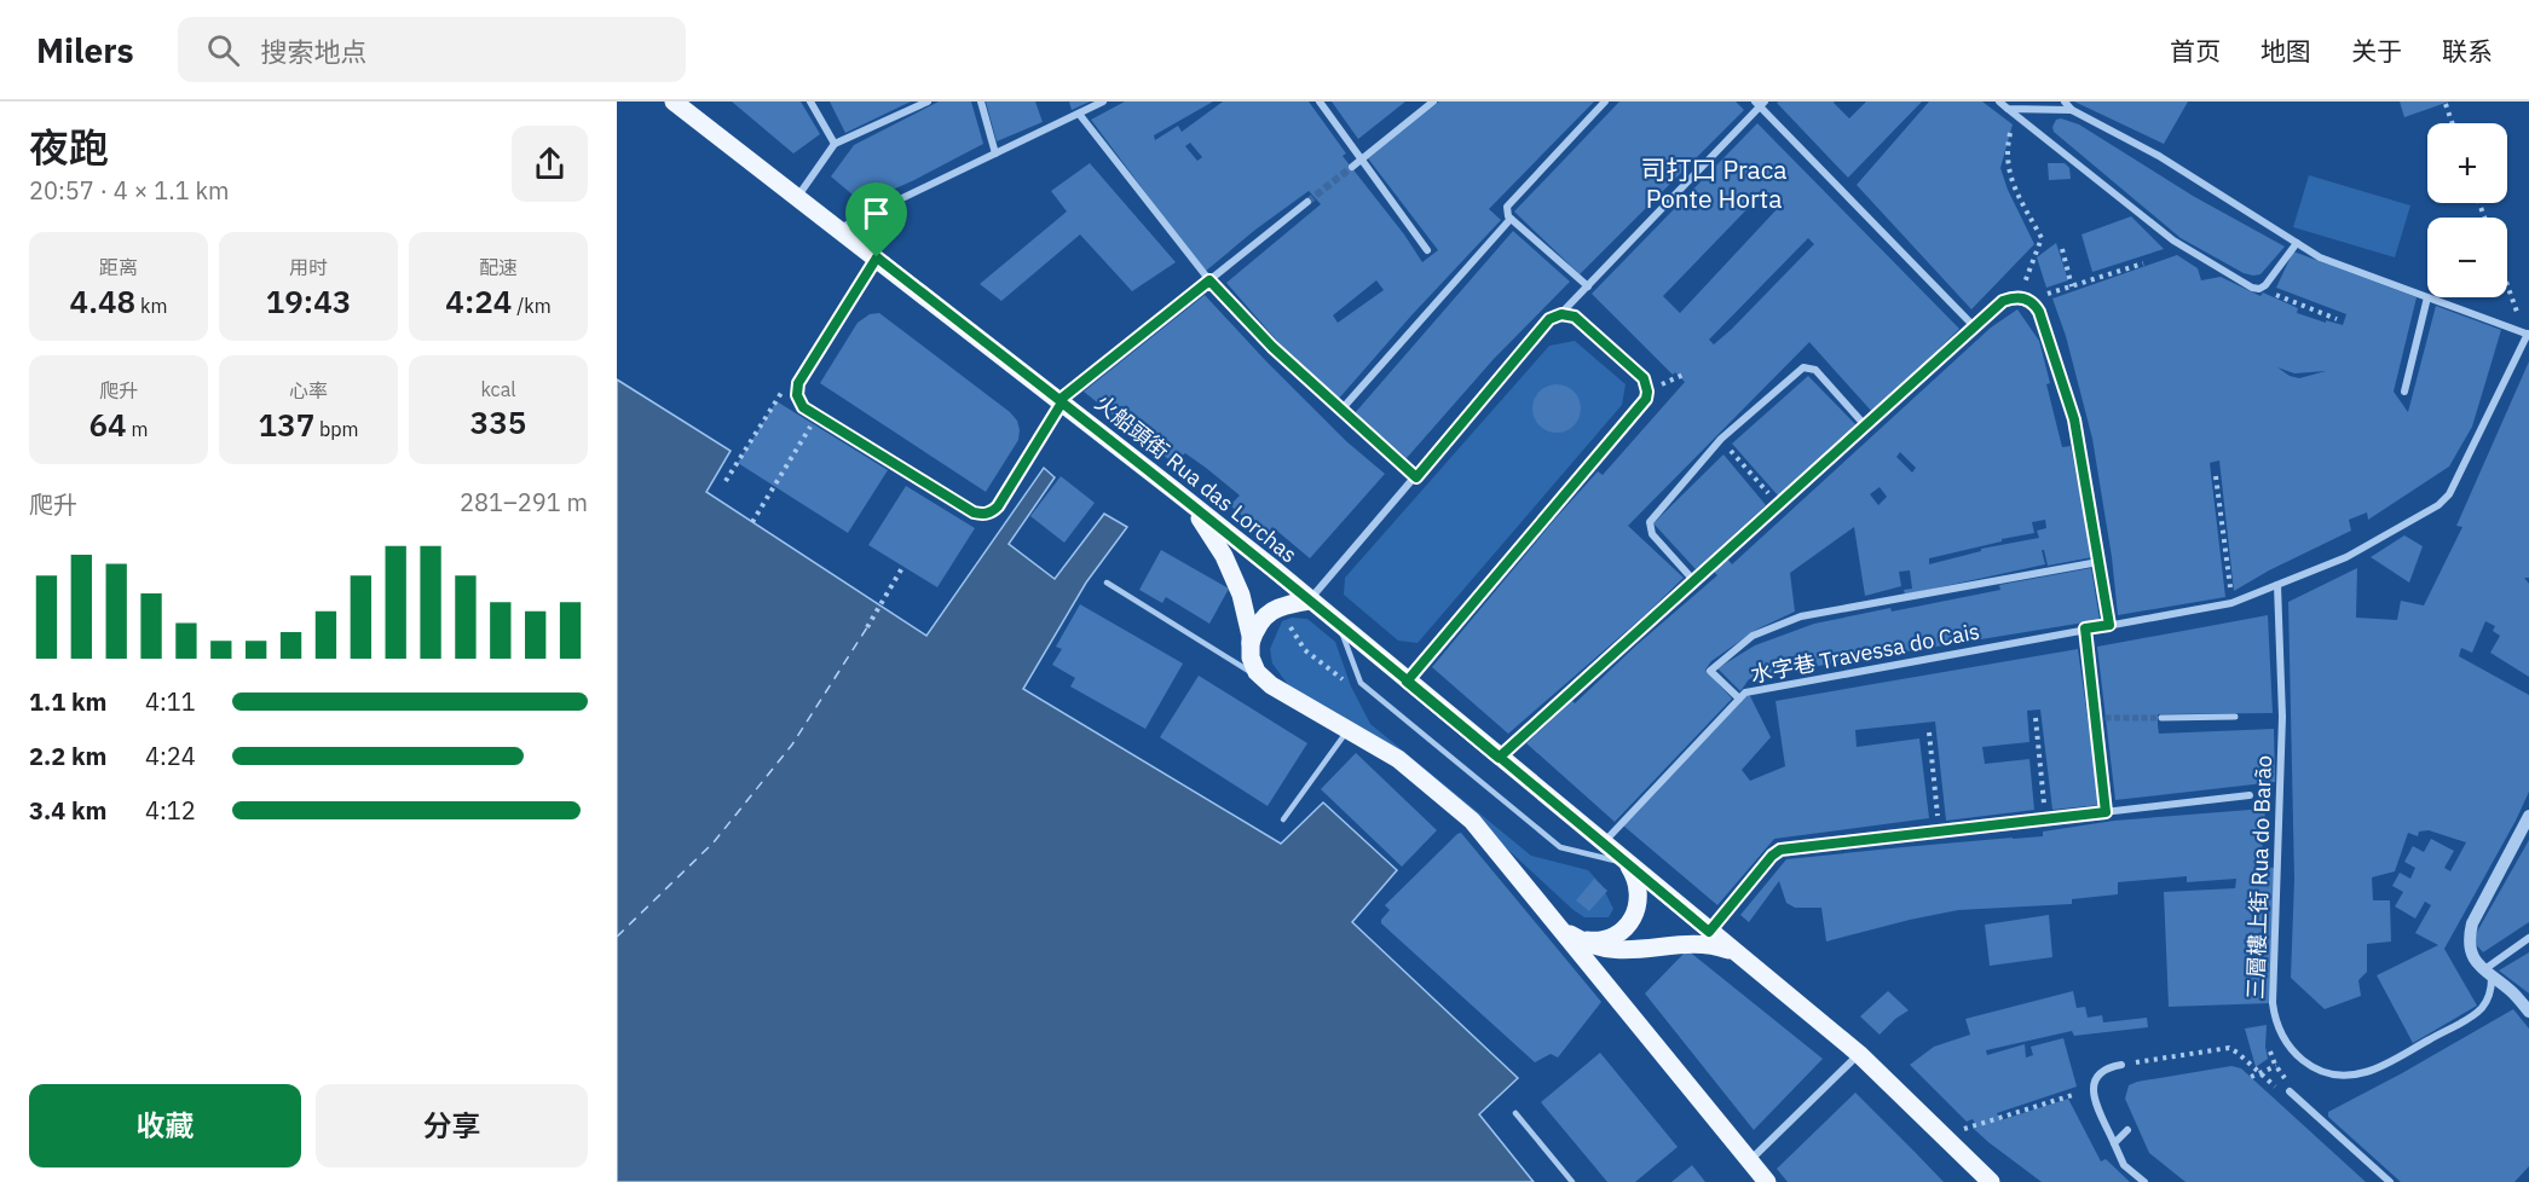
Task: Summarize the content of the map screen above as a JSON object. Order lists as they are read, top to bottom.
{
  "streets": {
    "main road": ["火船頭街 Rua das Lorchas"],
    "street": ["水字巷 Travessa do Cais", "三層樓上街 Rua do Barão"]
  },
  "crossings": [
    ["火船頭街 Rua das Lorchas", "水字巷 Travessa do Cais"],
    ["水字巷 Travessa do Cais", "三層樓上街 Rua do Barão"]
  ],
  "districts": ["司打口 Praca Ponte Horta"],
  "page": {
    "header": "Milers",
    "search": "搜索地点",
    "nav": [
      "首页",
      "地图",
      "关于",
      "联系"
    ],
    "heading": ["夜跑", "20:57 · 4 × 1.1 km"],
    "map_buttons": ["+", "−"],
    "stats": [
      ["距离", "4.48 km"],
      ["用时", "19:43"],
      ["配速", "4:24 /km"],
      ["爬升", "64 m"],
      ["心率", "137 bpm"],
      ["kcal", "335"]
    ],
    "chart": ["爬升", "281–291 m"],
    "list": [
      {
        "name": "1.1 km",
        "note": "4:11"
      },
      {
        "name": "2.2 km",
        "note": "4:24"
      },
      {
        "name": "3.4 km",
        "note": "4:12"
      }
    ],
    "buttons": ["收藏", "分享"]
  }
}
